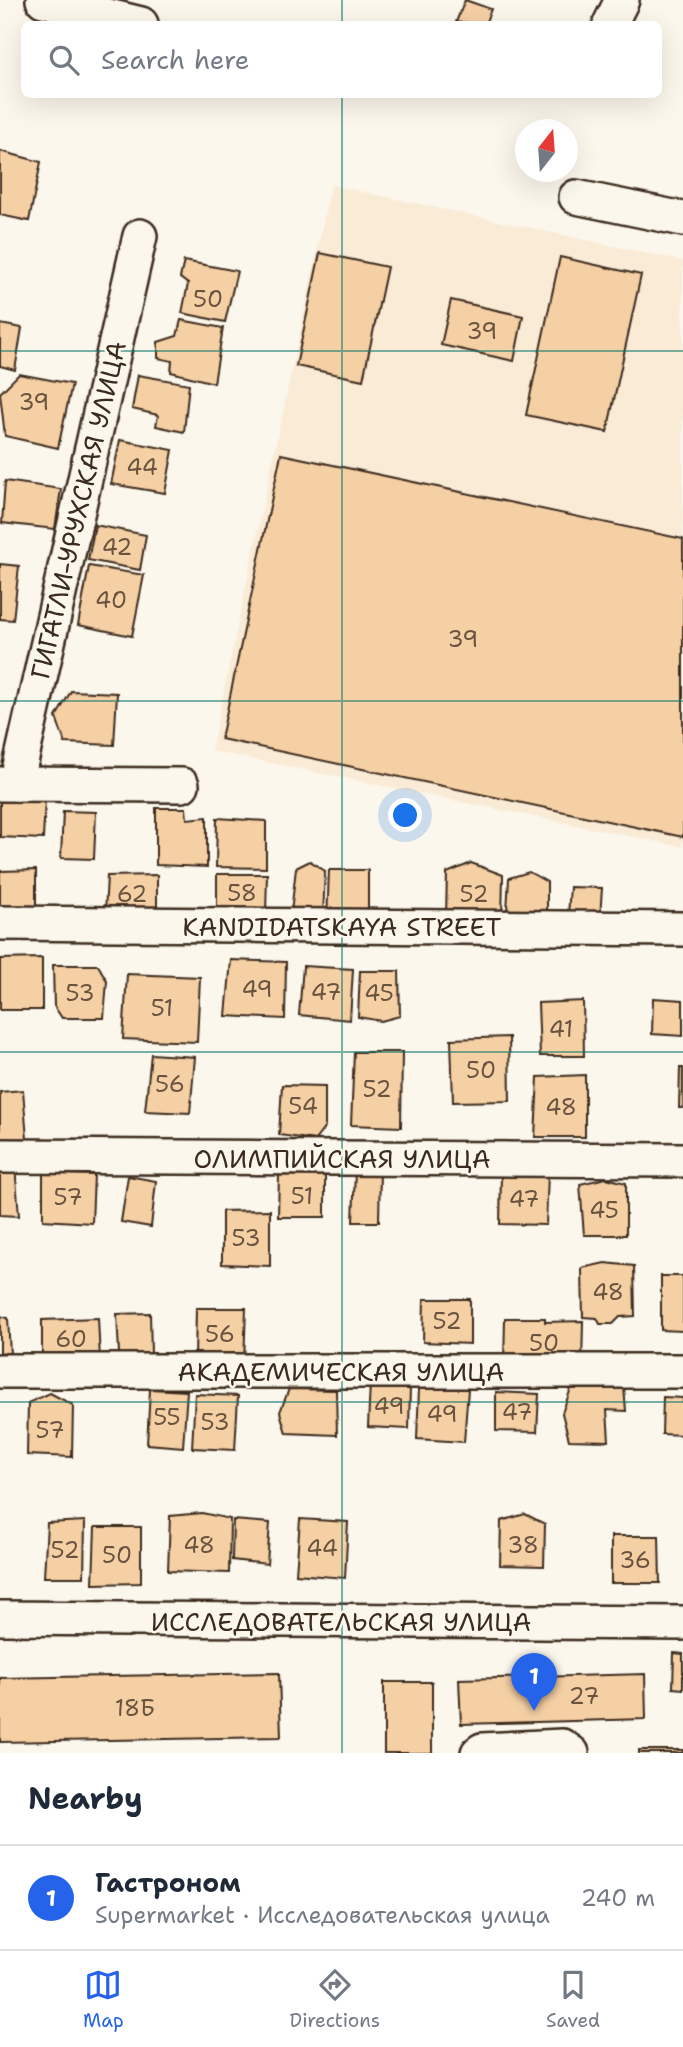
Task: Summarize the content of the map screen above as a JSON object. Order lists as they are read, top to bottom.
{
  "streets": {
    "street": [
      "ГИГАТЛИ-УРУХСКАЯ УЛИЦА",
      "KANDIDATSKAYA STREET",
      "ОЛИМПИЙСКАЯ УЛИЦА",
      "АКАДЕМИЧЕСКАЯ УЛИЦА",
      "ИССЛЕДОВАТЕЛЬСКАЯ УЛИЦА"
    ]
  },
  "house_numbers": [
    "50",
    "39",
    "39",
    "44",
    "42",
    "40",
    "39",
    "58",
    "62",
    "52",
    "49",
    "47",
    "53",
    "45",
    "51",
    "41",
    "50",
    "56",
    "52",
    "54",
    "48",
    "51",
    "57",
    "47",
    "45",
    "53",
    "48",
    "52",
    "56",
    "60",
    "50",
    "49",
    "47",
    "49",
    "55",
    "53",
    "57",
    "48",
    "38",
    "44",
    "52",
    "50",
    "36",
    "27",
    "18Б"
  ],
  "north": "top",
  "page": {
    "search": "Search here",
    "pins": "1",
    "heading": "Nearby",
    "list": [
      {
        "mark": "1",
        "name": "Гастроном",
        "note": "Supermarket · Исследовательская улица",
        "value": "240 m"
      }
    ],
    "nav": ["Map", "Directions", "Saved"]
  }
}
